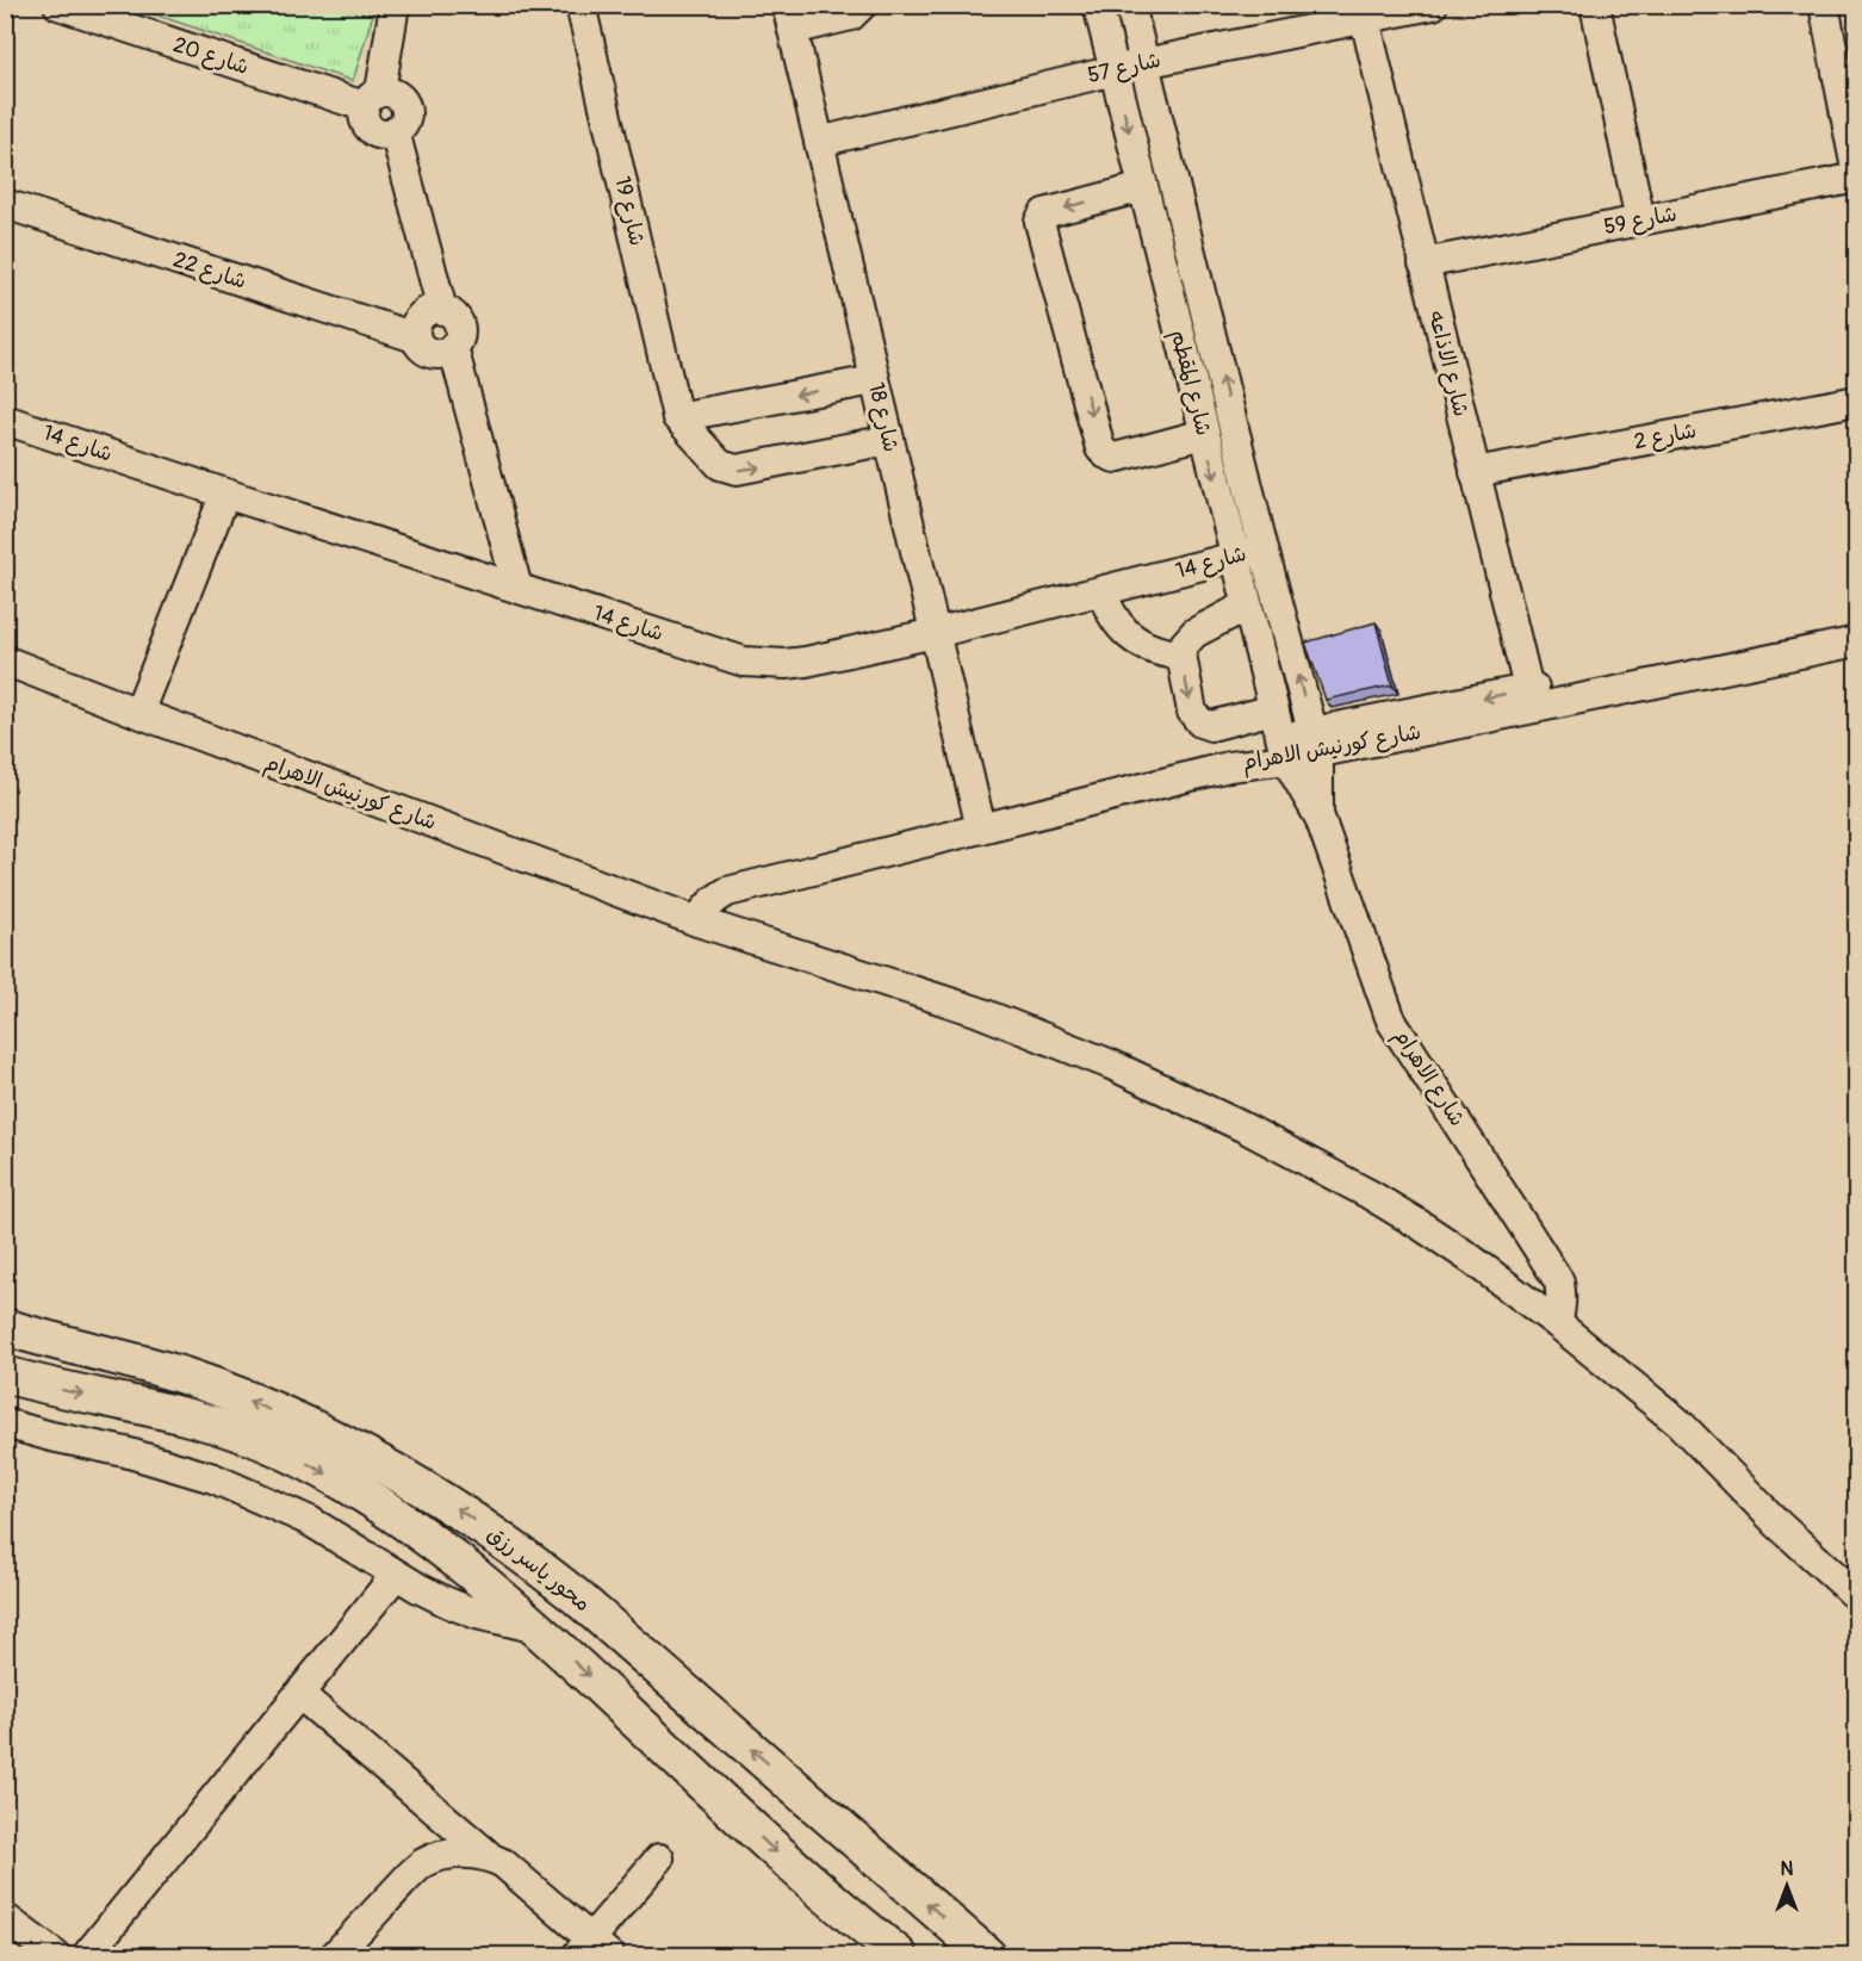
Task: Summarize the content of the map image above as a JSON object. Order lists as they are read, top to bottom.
{
  "streets": {
    "main road": ["محور ياسر رزق"],
    "street": [
      "شارع 20",
      "شارع 57",
      "شارع 19",
      "شارع 59",
      "شارع 22",
      "شارع الاذاعه",
      "شارع المقطم",
      "شارع 18",
      "شارع 2",
      "شارع 14",
      "شارع كورنيش الاهرام",
      "شارع الاهرام"
    ]
  },
  "crossings": [
    ["شارع 57", "شارع الاذاعه"],
    ["شارع 57", "شارع المقطم"],
    ["شارع 57", "شارع 18"],
    ["شارع 19", "شارع 18"],
    ["شارع 59", "شارع الاذاعه"],
    ["شارع الاذاعه", "شارع 2"],
    ["شارع الاذاعه", "شارع كورنيش الاهرام"],
    ["شارع المقطم", "شارع 14"],
    ["شارع المقطم", "شارع كورنيش الاهرام"],
    ["شارع المقطم", "شارع الاهرام"],
    ["شارع 18", "شارع 14"],
    ["شارع 18", "شارع كورنيش الاهرام"],
    ["شارع كورنيش الاهرام", "شارع الاهرام"]
  ],
  "north": "top"
}
